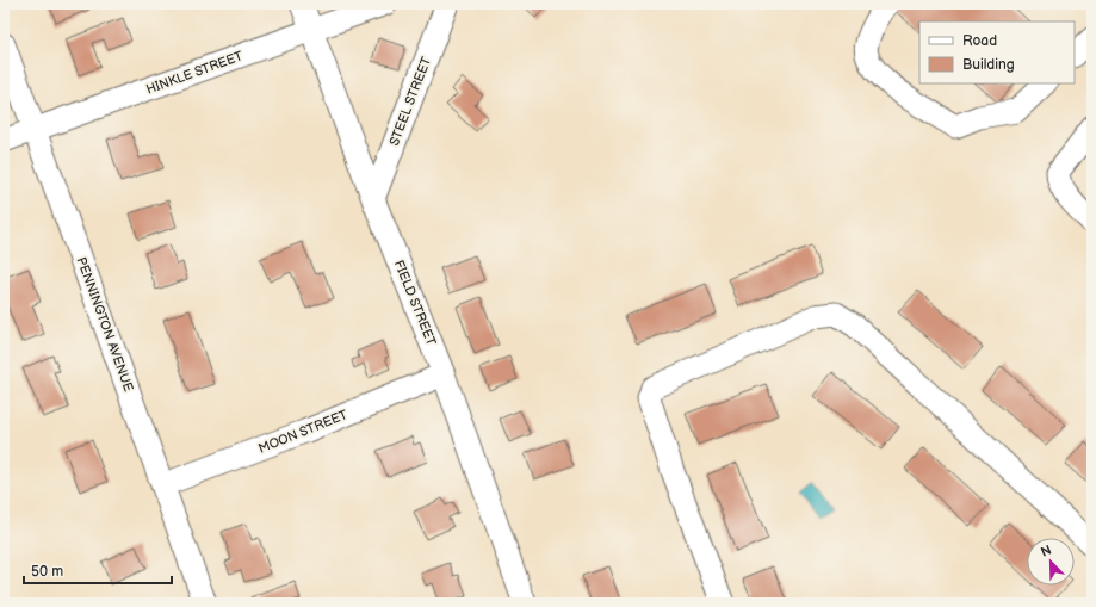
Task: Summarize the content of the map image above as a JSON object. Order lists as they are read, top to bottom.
{
  "streets": {
    "street": [
      "HINKLE STREET",
      "STEEL STREET",
      "FIELD STREET",
      "PENNINGTON AVENUE",
      "MOON STREET"
    ]
  },
  "crossings": [
    ["HINKLE STREET", "FIELD STREET"],
    ["HINKLE STREET", "PENNINGTON AVENUE"],
    ["STEEL STREET", "FIELD STREET"],
    ["FIELD STREET", "MOON STREET"],
    ["PENNINGTON AVENUE", "MOON STREET"]
  ],
  "legend": ["Road", "Building"],
  "scale_bar": "50 m",
  "north": "top left"
}
